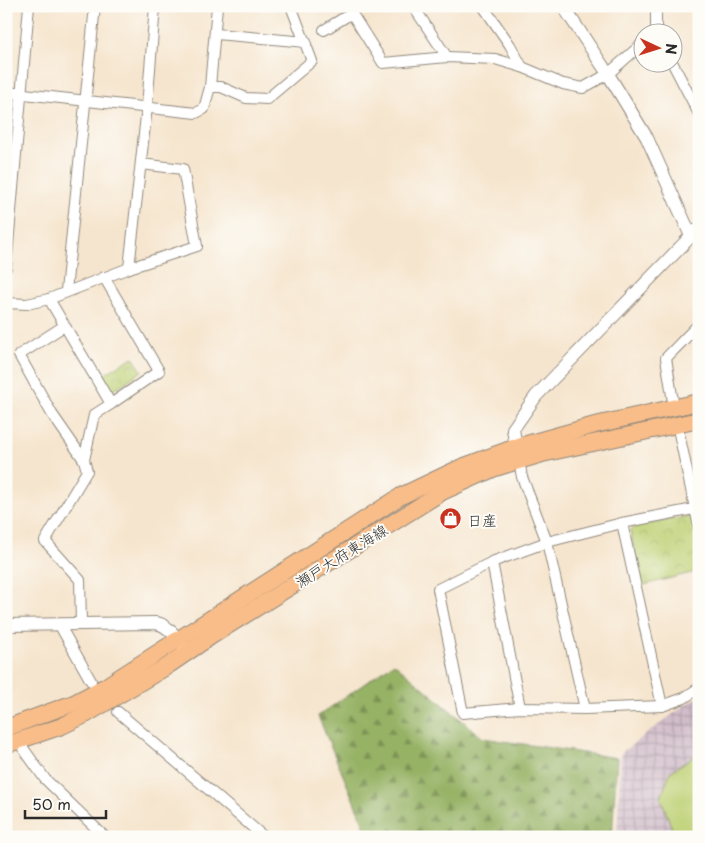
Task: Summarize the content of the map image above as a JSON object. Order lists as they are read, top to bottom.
{
  "streets": {
    "main road": ["瀬戸大府東海線"]
  },
  "places": {
    "shop": ["日産"]
  },
  "scale_bar": "50 m",
  "north": "right"
}
